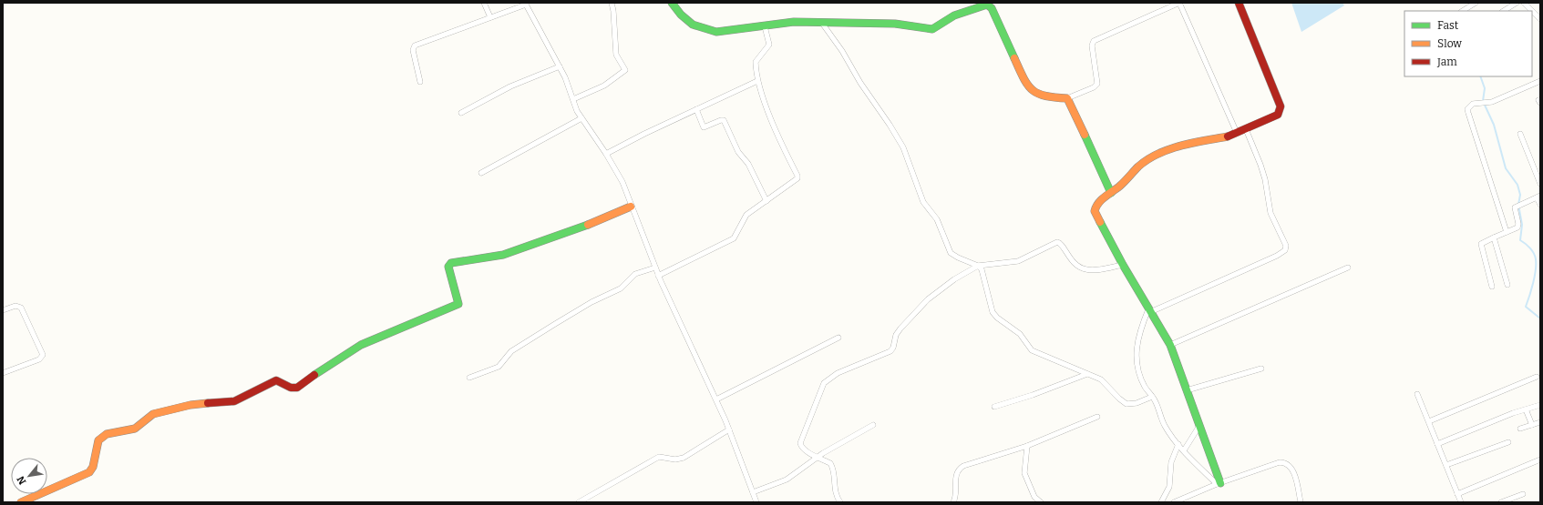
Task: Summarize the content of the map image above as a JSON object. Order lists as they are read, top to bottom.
{
  "legend": ["Fast", "Slow", "Jam"],
  "north": "bottom left"
}
